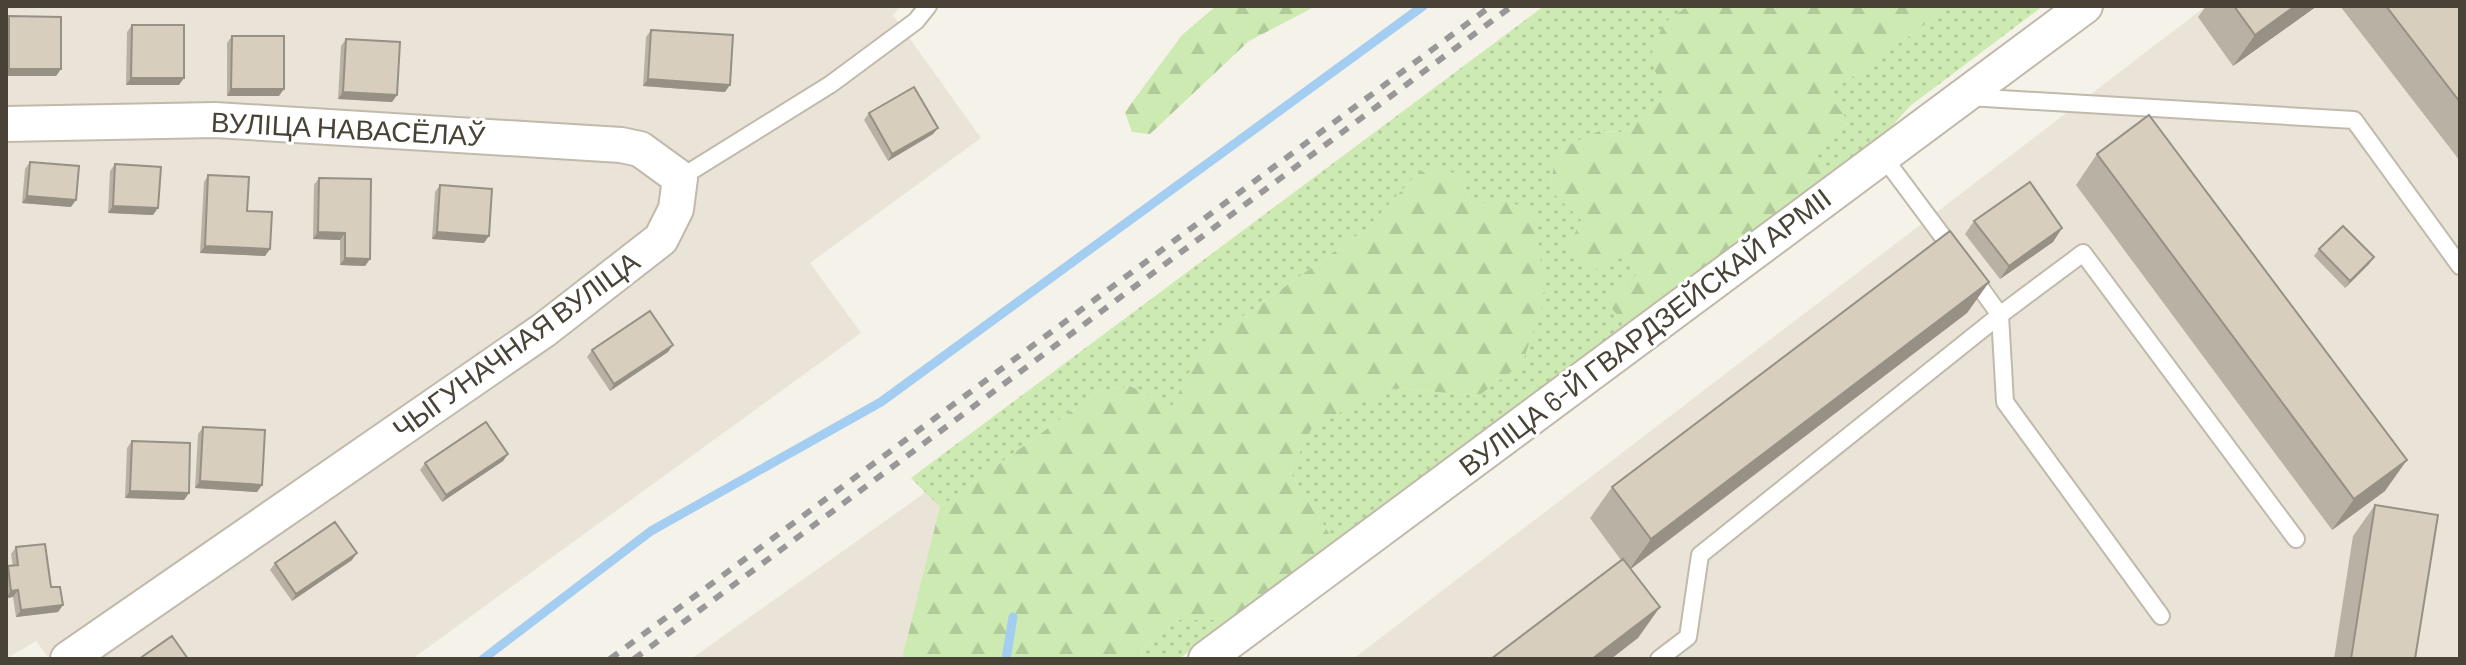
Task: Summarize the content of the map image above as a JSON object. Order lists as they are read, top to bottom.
{
  "streets": {
    "street": ["ВУЛІЦА НАВАСЁЛАЎ", "ВУЛІЦА 6-Й ГВАРДЗЕЙСКАЙ АРМІІ", "ЧЫГУНАЧНАЯ ВУЛІЦА"]
  },
  "crossings": [
    ["ВУЛІЦА НАВАСЁЛАЎ", "ЧЫГУНАЧНАЯ ВУЛІЦА"]
  ]
}
